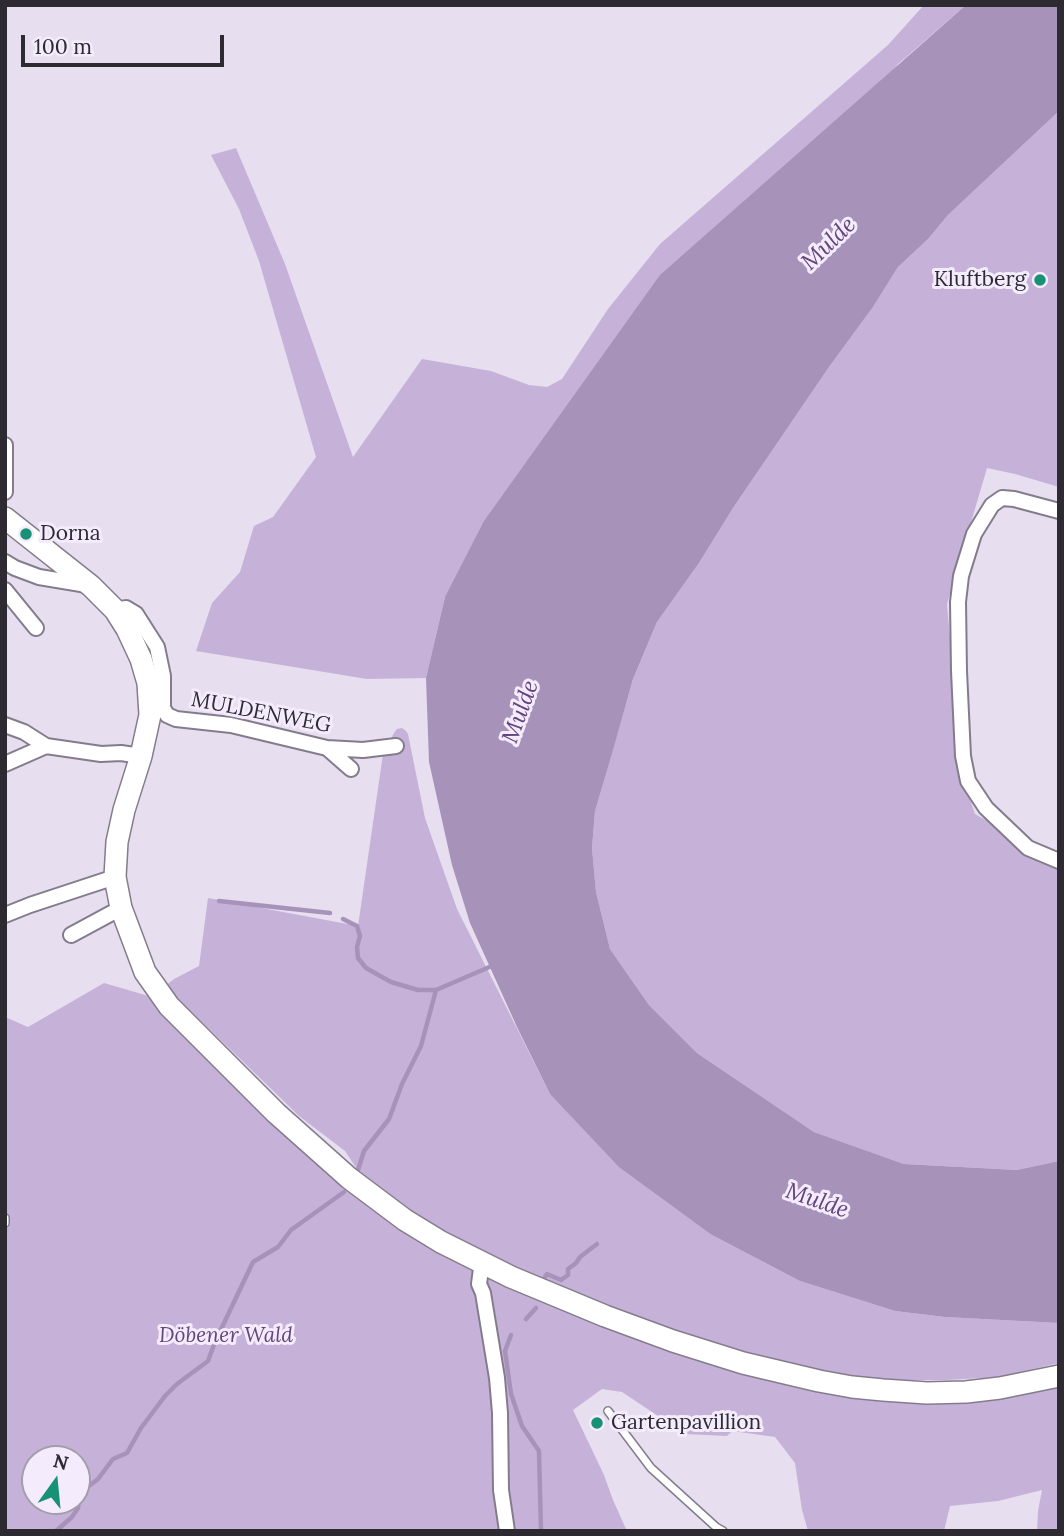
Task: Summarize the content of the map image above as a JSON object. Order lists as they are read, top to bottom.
{
  "streets": {
    "street": ["MULDENWEG"]
  },
  "water": ["Mulde"],
  "parks": ["Döbener Wald"],
  "places": ["Kluftberg", "Dorna", "Gartenpavillion"],
  "scale_bar": "100 m",
  "north": "top"
}
